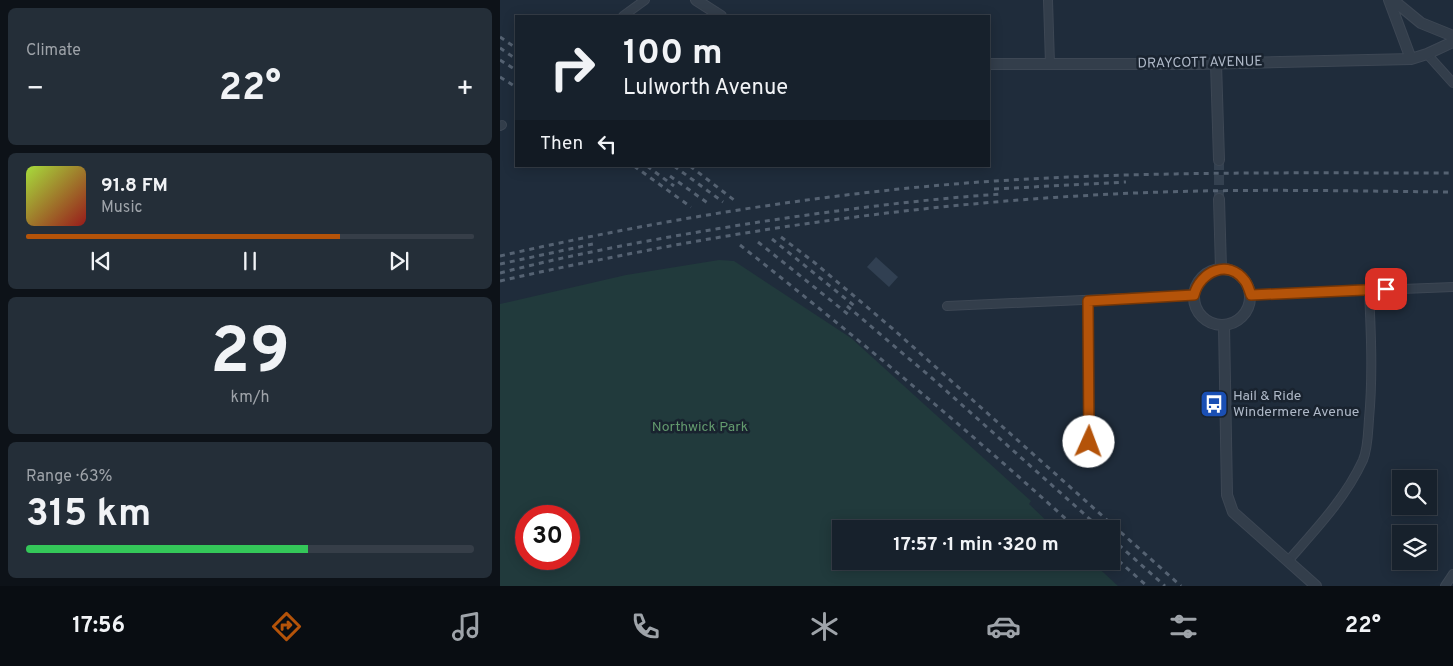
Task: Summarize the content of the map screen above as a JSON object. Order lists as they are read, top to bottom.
{
  "streets": {
    "street": ["DRAYCOTT AVENUE"]
  },
  "parks": ["Northwick Park"],
  "places": {
    "bus stop": ["Hail & Ride Windermere Avenue"]
  },
  "page": {
    "tile": [
      "Climate",
      ["29", "km/h"],
      ["Range · 63%", "315 km"]
    ],
    "turn": ["100 m", "Lulworth Avenue"],
    "heat": ["−", "22°", "+"],
    "then": "Then",
    "song": ["91.8 FM", "Music"],
    "limit": "30",
    "trip": "17:57 · 1 min · 320 m",
    "tabs": ["17:56", "22°"]
  }
}
